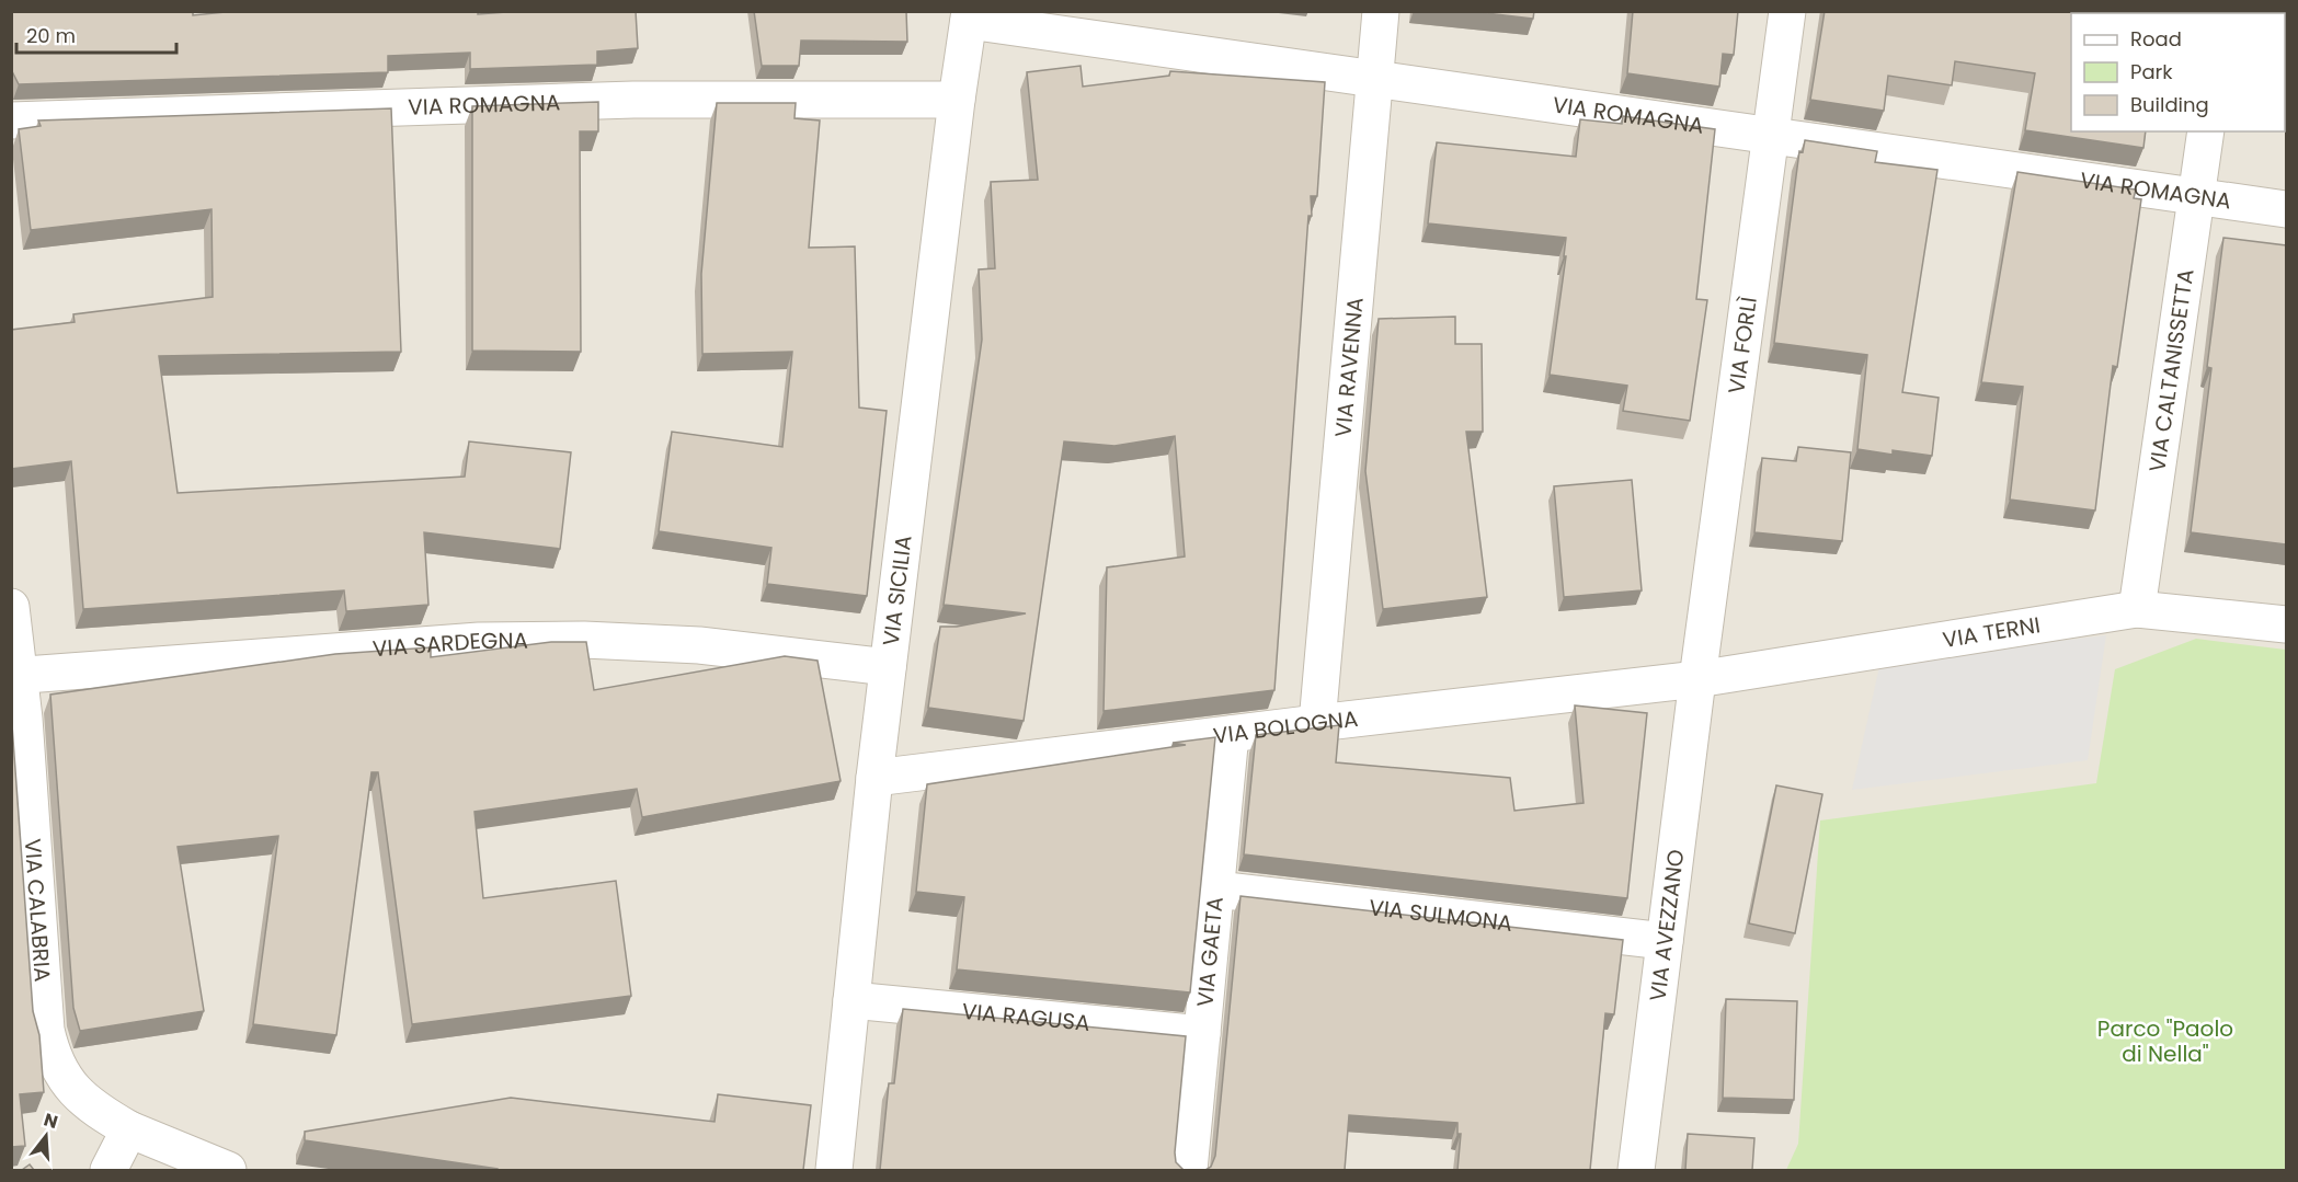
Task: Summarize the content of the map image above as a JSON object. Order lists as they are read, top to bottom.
{
  "streets": {
    "street": [
      "VIA ROMAGNA",
      "VIA FORLÌ",
      "VIA RAVENNA",
      "VIA CALTANISSETTA",
      "VIA SICILIA",
      "VIA TERNI",
      "VIA SARDEGNA",
      "VIA BOLOGNA",
      "VIA CALABRIA",
      "VIA SULMONA",
      "VIA AVEZZANO",
      "VIA GAETA",
      "VIA RAGUSA"
    ]
  },
  "crossings": [
    ["VIA ROMAGNA", "VIA FORLÌ"],
    ["VIA ROMAGNA", "VIA RAVENNA"],
    ["VIA ROMAGNA", "VIA CALTANISSETTA"],
    ["VIA ROMAGNA", "VIA SICILIA"],
    ["VIA FORLÌ", "VIA TERNI"],
    ["VIA FORLÌ", "VIA BOLOGNA"],
    ["VIA FORLÌ", "VIA AVEZZANO"],
    ["VIA RAVENNA", "VIA BOLOGNA"],
    ["VIA CALTANISSETTA", "VIA TERNI"],
    ["VIA SICILIA", "VIA SARDEGNA"],
    ["VIA SICILIA", "VIA BOLOGNA"],
    ["VIA SICILIA", "VIA RAGUSA"],
    ["VIA TERNI", "VIA BOLOGNA"],
    ["VIA TERNI", "VIA AVEZZANO"],
    ["VIA SARDEGNA", "VIA CALABRIA"],
    ["VIA BOLOGNA", "VIA AVEZZANO"],
    ["VIA BOLOGNA", "VIA GAETA"],
    ["VIA SULMONA", "VIA AVEZZANO"],
    ["VIA SULMONA", "VIA GAETA"],
    ["VIA GAETA", "VIA RAGUSA"]
  ],
  "parks": ["Parco \"Paolo di Nella\""],
  "legend": ["Road", "Park", "Building"],
  "scale_bar": "20 m",
  "north": "top"
}
